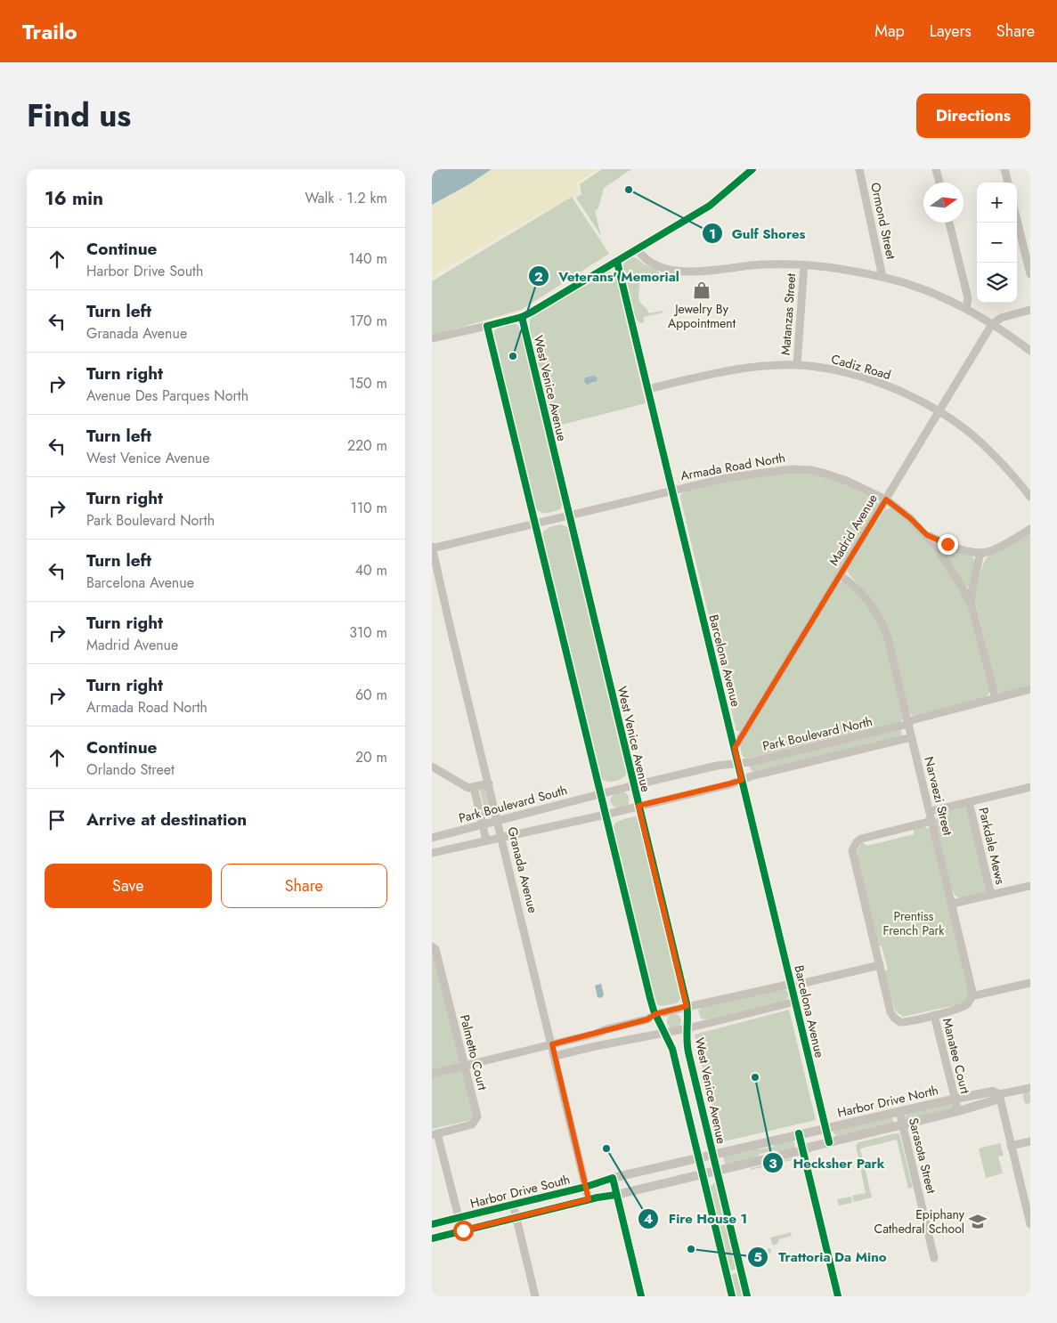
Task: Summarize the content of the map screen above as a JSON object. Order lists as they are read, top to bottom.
{
  "streets": {
    "street": [
      "Ormond Street",
      "Matanzas Street",
      "Cadiz Road",
      "West Venice Avenue",
      "Armada Road North",
      "Madrid Avenue",
      "Barcelona Avenue",
      "Park Boulevard North",
      "Narvaezi Street",
      "Park Boulevard South",
      "Parkdale Mews",
      "Granada Avenue",
      "Palmetto Court",
      "Manatee Court",
      "Harbor Drive North",
      "Sarasota Street",
      "Harbor Drive South"
    ]
  },
  "crossings": [
    ["Matanzas Street", "Cadiz Road"],
    ["Cadiz Road", "Madrid Avenue"],
    ["Cadiz Road", "Barcelona Avenue"],
    ["West Venice Avenue", "Armada Road North"],
    ["West Venice Avenue", "Park Boulevard North"],
    ["West Venice Avenue", "Harbor Drive North"],
    ["West Venice Avenue", "Harbor Drive South"],
    ["Armada Road North", "Madrid Avenue"],
    ["Armada Road North", "Barcelona Avenue"],
    ["Armada Road North", "Park Boulevard North"],
    ["Armada Road North", "Granada Avenue"],
    ["Madrid Avenue", "Barcelona Avenue"],
    ["Madrid Avenue", "Narvaezi Street"],
    ["Barcelona Avenue", "Park Boulevard North"],
    ["Barcelona Avenue", "Harbor Drive North"],
    ["Park Boulevard North", "Narvaezi Street"],
    ["Park Boulevard North", "Park Boulevard South"],
    ["Narvaezi Street", "Manatee Court"],
    ["Park Boulevard South", "Granada Avenue"],
    ["Granada Avenue", "Harbor Drive South"],
    ["Manatee Court", "Harbor Drive North"],
    ["Harbor Drive North", "Sarasota Street"],
    ["Harbor Drive North", "Harbor Drive South"]
  ],
  "parks": ["Prentiss French Park"],
  "places": {
    "other": [
      "Gulf Shores",
      "Veterans' Memorial",
      "Hecksher Park",
      "Fire House 1",
      "Trattoria Da Mino"
    ],
    "shop": ["Jewelry By Appointment"],
    "school or university": ["Epiphany Cathedral School"]
  },
  "north": "right",
  "page": {
    "header": "Trailo",
    "nav": ["Map", "Layers", "Share"],
    "title": "Find us",
    "buttons": [
      "Directions",
      ["Save", "Share"]
    ],
    "heading": ["16 min", "Walk · 1.2 km"],
    "map_buttons": ["+", "−"],
    "list": [
      ["Continue", "Harbor Drive South", "140 m"],
      ["Turn left", "Granada Avenue", "170 m"],
      ["Turn right", "Avenue Des Parques North", "150 m"],
      ["Turn left", "West Venice Avenue", "220 m"],
      ["Turn right", "Park Boulevard North", "110 m"],
      ["Turn left", "Barcelona Avenue", "40 m"],
      ["Turn right", "Madrid Avenue", "310 m"],
      ["Turn right", "Armada Road North", "60 m"],
      ["Continue", "Orlando Street", "20 m"],
      "Arrive at destination"
    ]
  }
}
